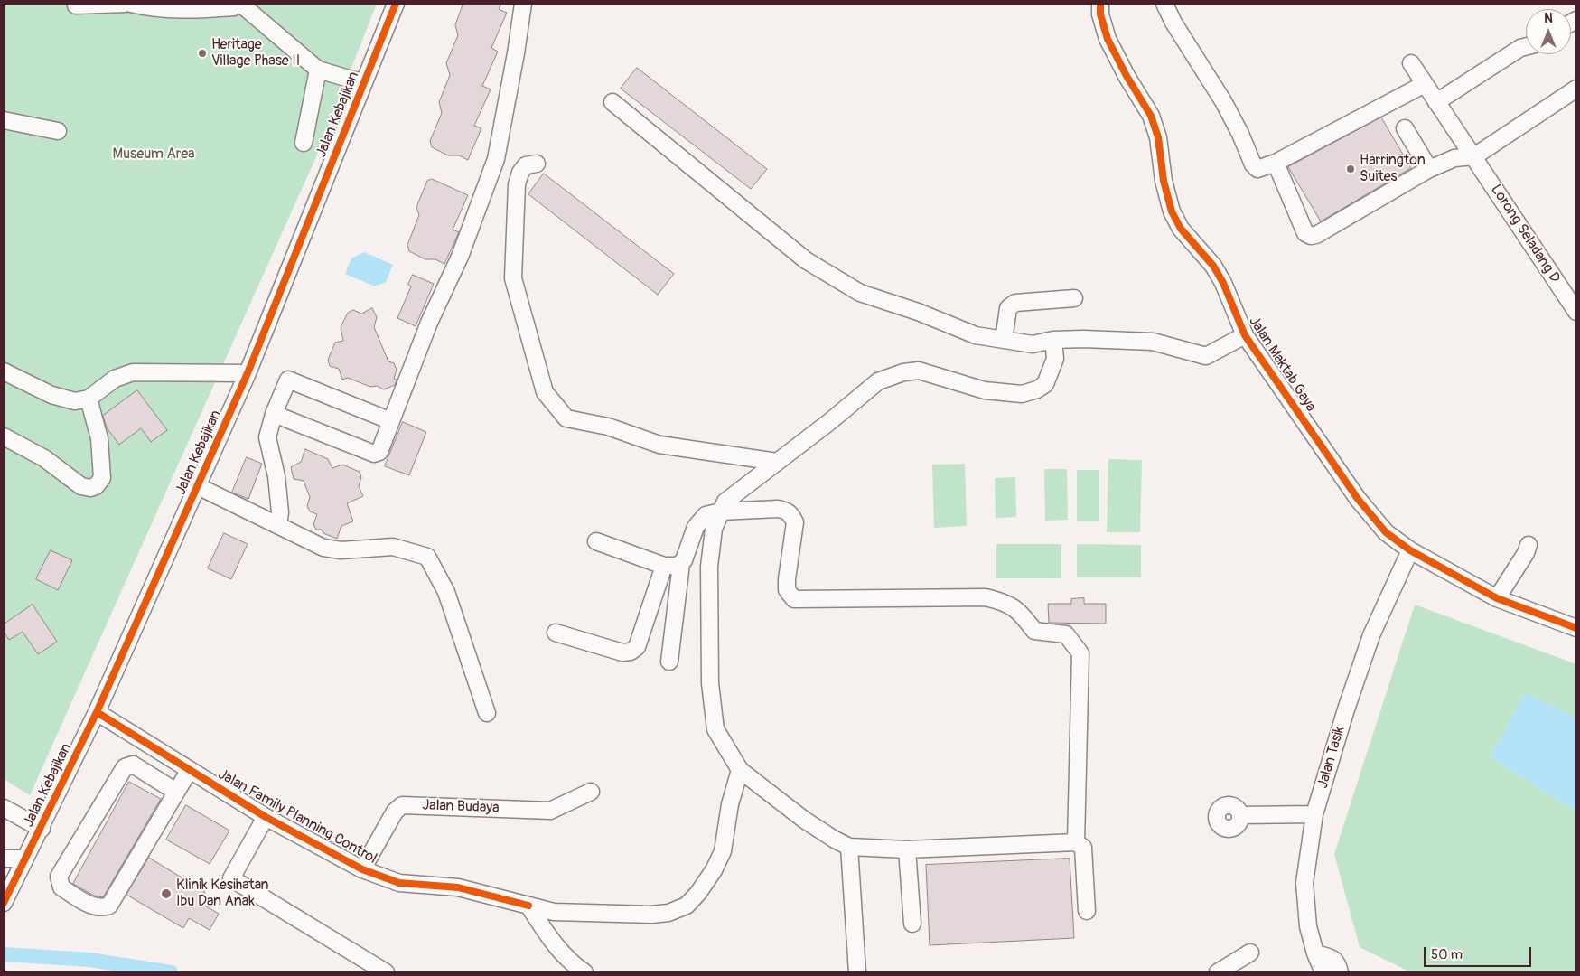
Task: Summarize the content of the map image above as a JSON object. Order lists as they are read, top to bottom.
{
  "streets": {
    "street": [
      "Jalan Kebajikan",
      "Lorong Seladang D",
      "Jalan Maktab Gaya",
      "Jalan Tasik",
      "Jalan Budaya",
      "Jalan Family Planning Control"
    ]
  },
  "crossings": [
    ["Jalan Kebajikan", "Jalan Family Planning Control"],
    ["Jalan Maktab Gaya", "Jalan Tasik"],
    ["Jalan Budaya", "Jalan Family Planning Control"]
  ],
  "parks": ["Museum Area"],
  "places": ["Heritage Village Phase II", "Harrington Suites", "Klinik Kesihatan Ibu Dan Anak"],
  "scale_bar": "50 m",
  "north": "top"
}
